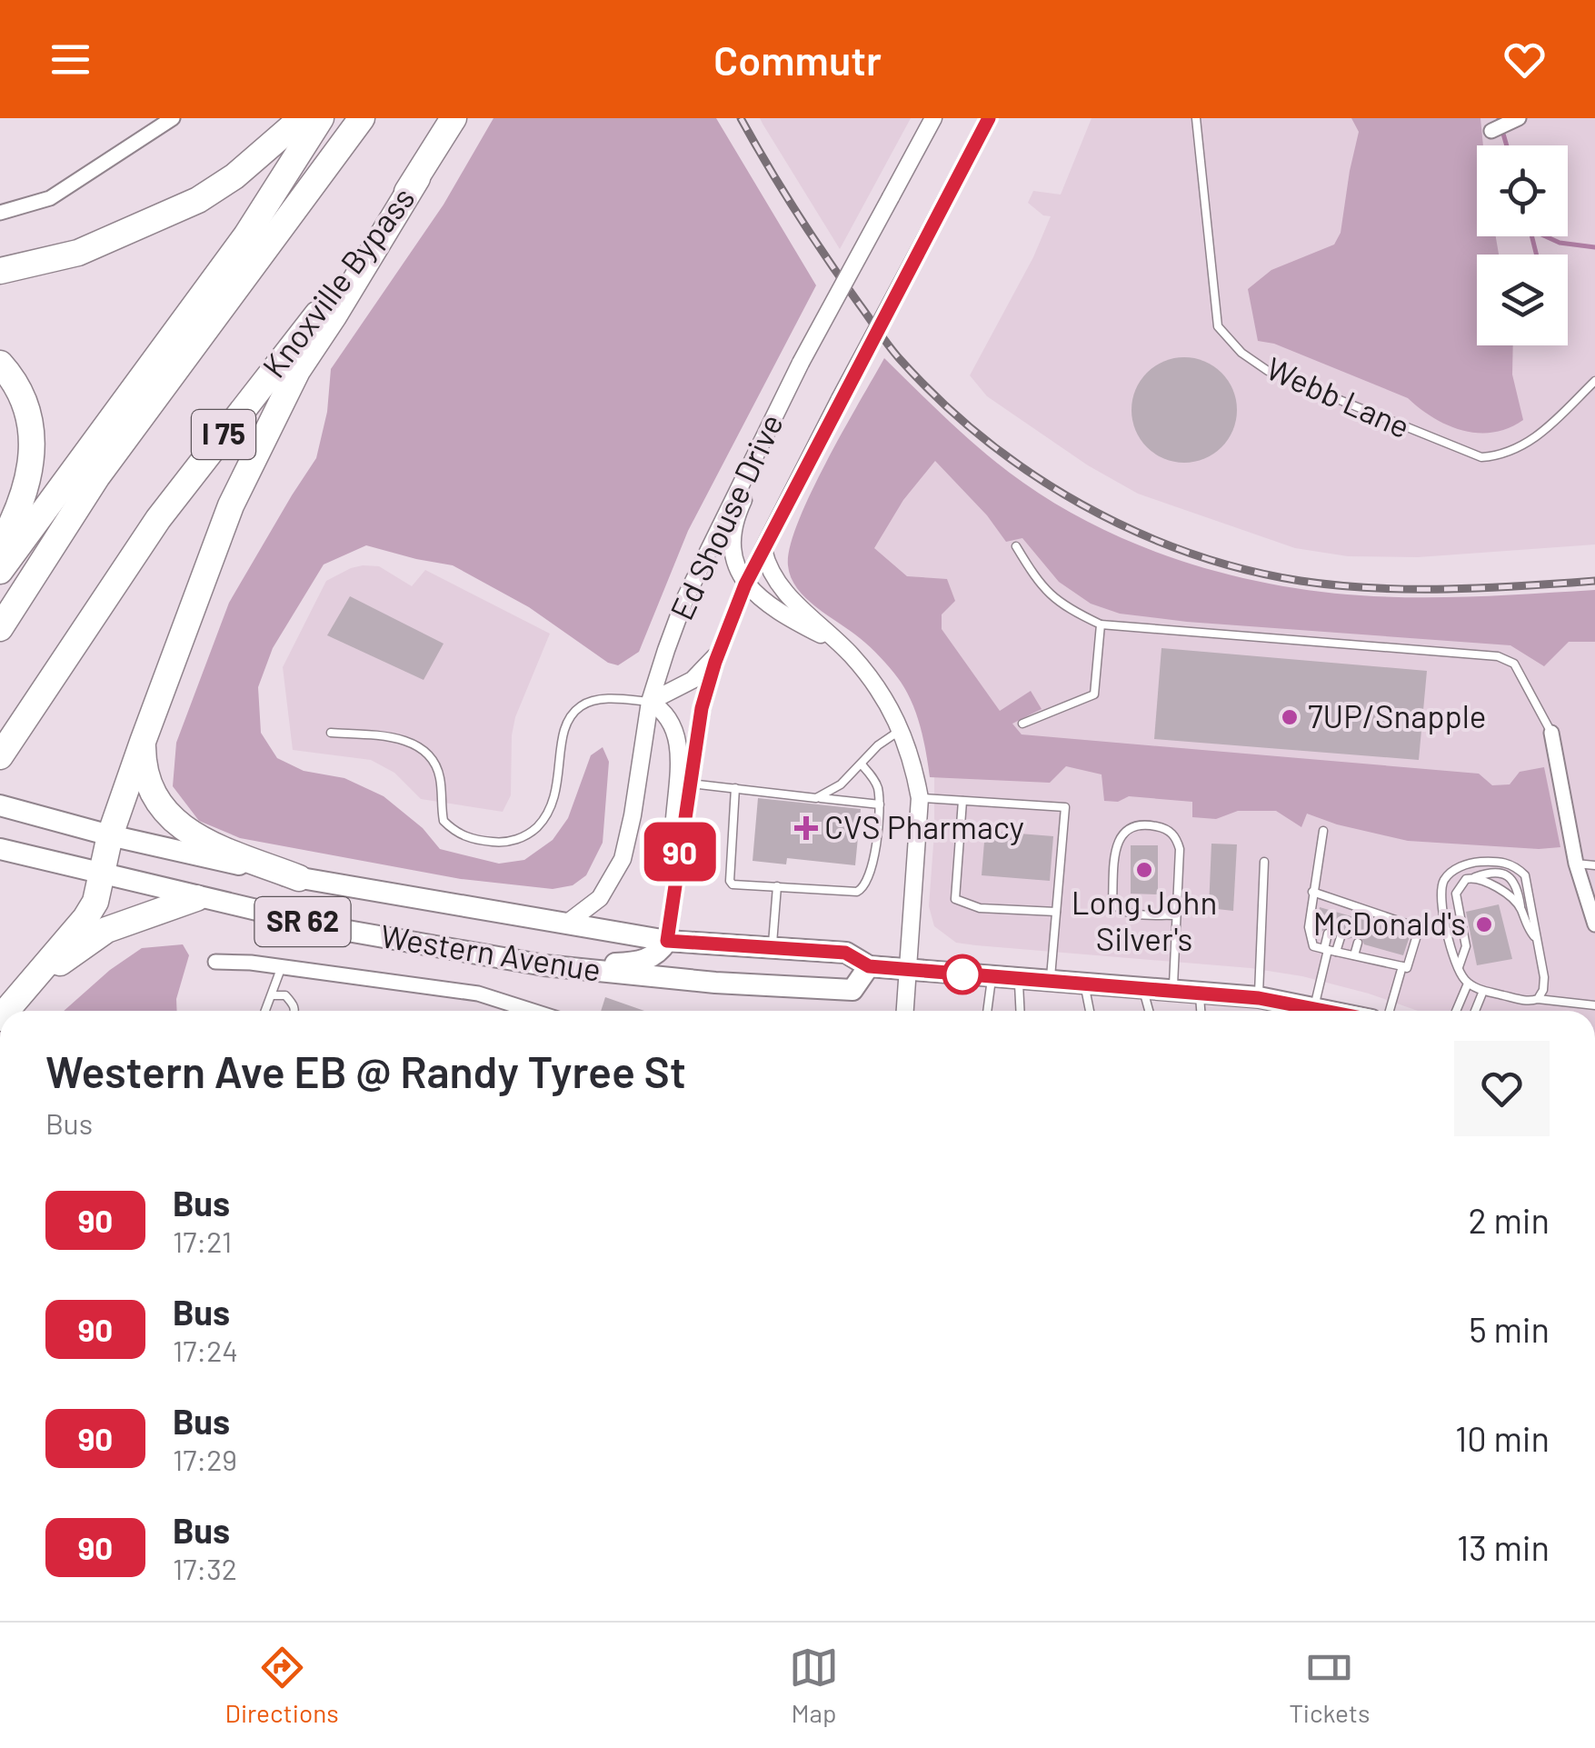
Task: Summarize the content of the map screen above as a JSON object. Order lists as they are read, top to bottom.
{
  "streets": {
    "highway": ["Knoxville Bypass", "I 75"],
    "main road": ["SR 62", "Western Avenue"],
    "street": ["Ed Shouse Drive"],
    "lane": ["Webb Lane"]
  },
  "crossings": [
    ["Ed Shouse Drive", "Western Avenue"]
  ],
  "places": {
    "other": ["7UP/Snapple", "Long John Silver's", "McDonald's"],
    "health": ["CVS Pharmacy"]
  },
  "lines": ["bus line 90"],
  "page": {
    "header": "Commutr",
    "on_map": "90",
    "heading": ["Western Ave EB @ Randy Tyree St", "Bus"],
    "list": [
      {
        "mark": "90",
        "name": "Bus",
        "note": "17:21",
        "value": "2 min"
      },
      {
        "mark": "90",
        "name": "Bus",
        "note": "17:24",
        "value": "5 min"
      },
      {
        "mark": "90",
        "name": "Bus",
        "note": "17:29",
        "value": "10 min"
      },
      {
        "mark": "90",
        "name": "Bus",
        "note": "17:32",
        "value": "13 min"
      }
    ],
    "tabs": ["Directions", "Map", "Tickets"]
  }
}
